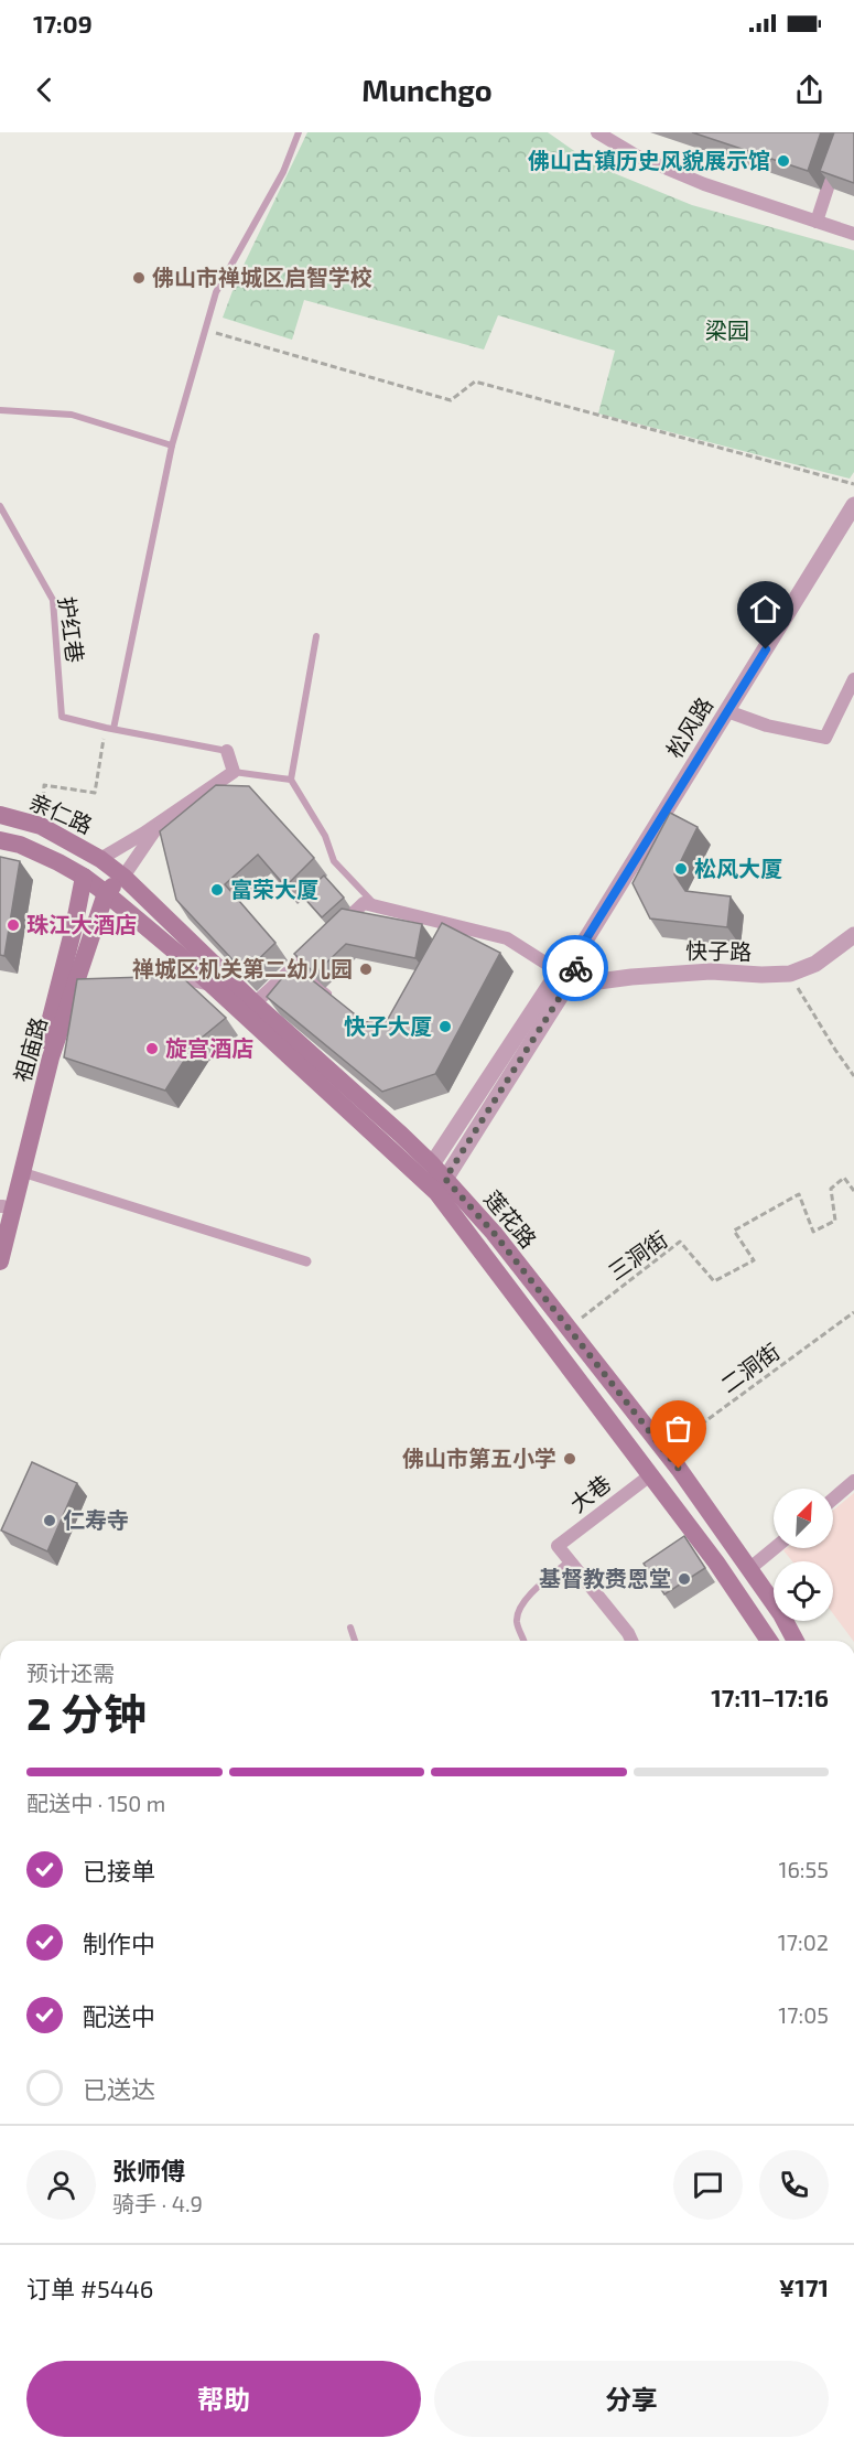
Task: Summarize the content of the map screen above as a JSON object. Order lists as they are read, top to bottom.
{
  "streets": {
    "main road": ["亲仁路", "祖庙路", "莲花路"],
    "street": ["松风路", "快子路", "大巷"],
    "lane": ["护红巷"],
    "path": ["三洞街", "二洞街"]
  },
  "crossings": [
    ["松风路", "快子路"],
    ["亲仁路", "祖庙路"],
    ["亲仁路", "莲花路"],
    ["祖庙路", "莲花路"],
    ["莲花路", "三洞街"],
    ["莲花路", "二洞街"],
    ["莲花路", "大巷"]
  ],
  "parks": ["梁园"],
  "places": [
    "佛山古镇历史风貌展示馆",
    "佛山市禅城区启智学校",
    "松风大厦",
    "富荣大厦",
    "珠江大酒店",
    "禅城区机关第二幼儿园",
    "快子大厦",
    "旋宫酒店",
    "佛山市第五小学",
    "仁寿寺",
    "基督教赉恩堂"
  ],
  "north": "top right",
  "page": {
    "status": "17:09",
    "header": "Munchgo",
    "heading": ["2 分钟", "预计还需", "17:11–17:16"],
    "panel": [
      "张师傅",
      "骑手 · 4.9",
      "订单 #5446",
      "¥171"
    ],
    "bar": "配送中 · 150 m",
    "list": [
      ["已接单", "16:55"],
      ["制作中", "17:02"],
      ["配送中", "17:05"],
      "已送达"
    ],
    "buttons": ["帮助", "分享"]
  }
}
